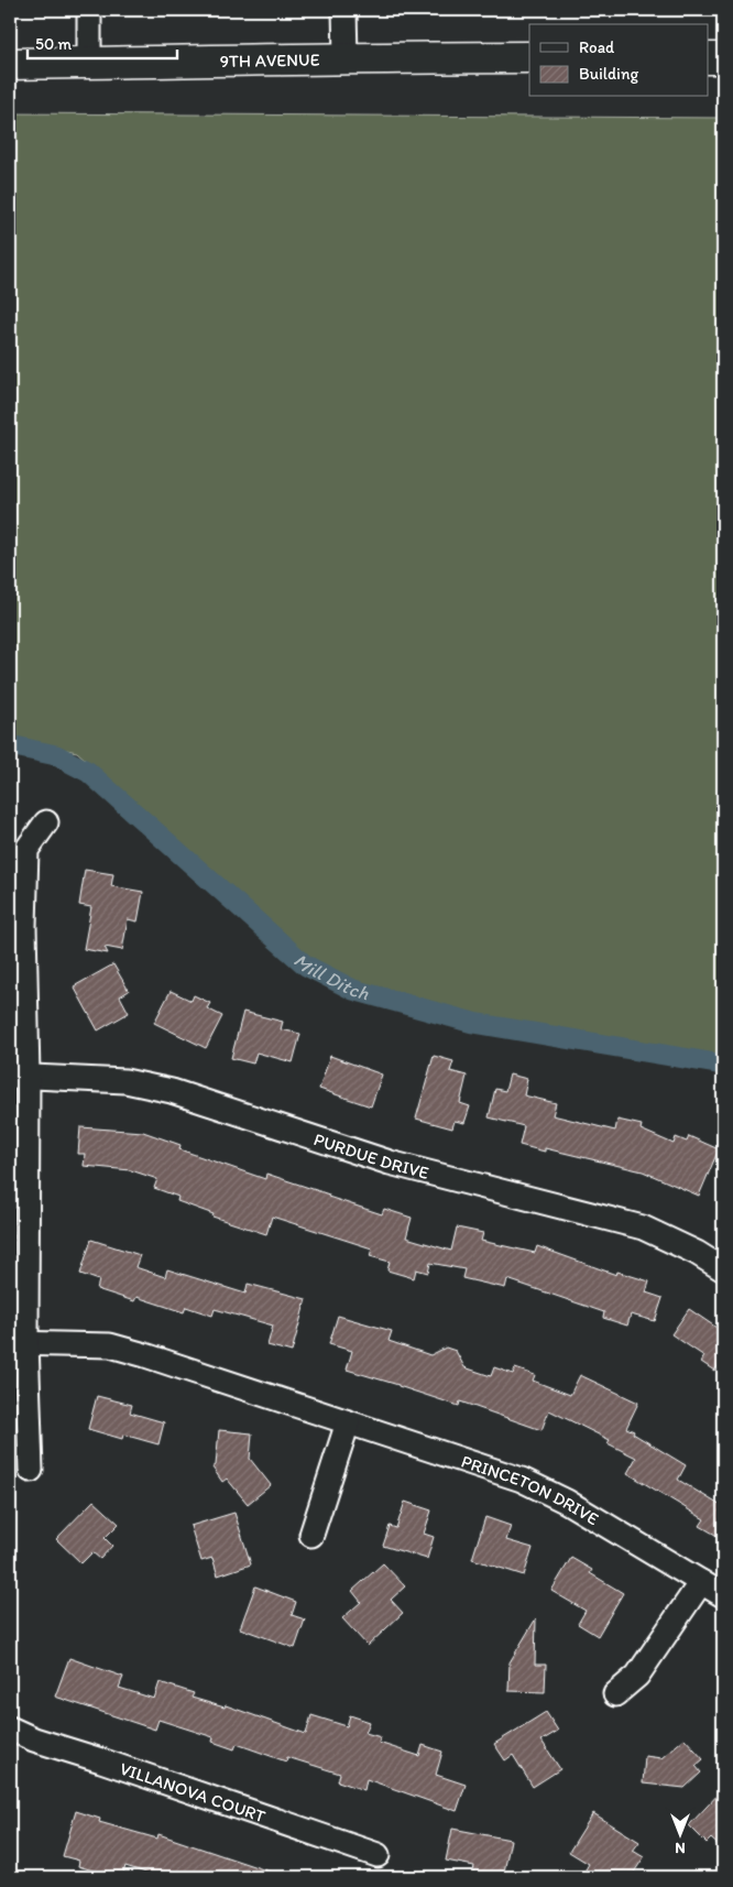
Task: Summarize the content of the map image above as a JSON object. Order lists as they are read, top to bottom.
{
  "streets": {
    "main road": ["9TH AVENUE"],
    "street": ["PURDUE DRIVE", "PRINCETON DRIVE", "VILLANOVA COURT"]
  },
  "water": ["Mill Ditch"],
  "legend": ["Road", "Building"],
  "scale_bar": "50 m",
  "north": "bottom"
}
